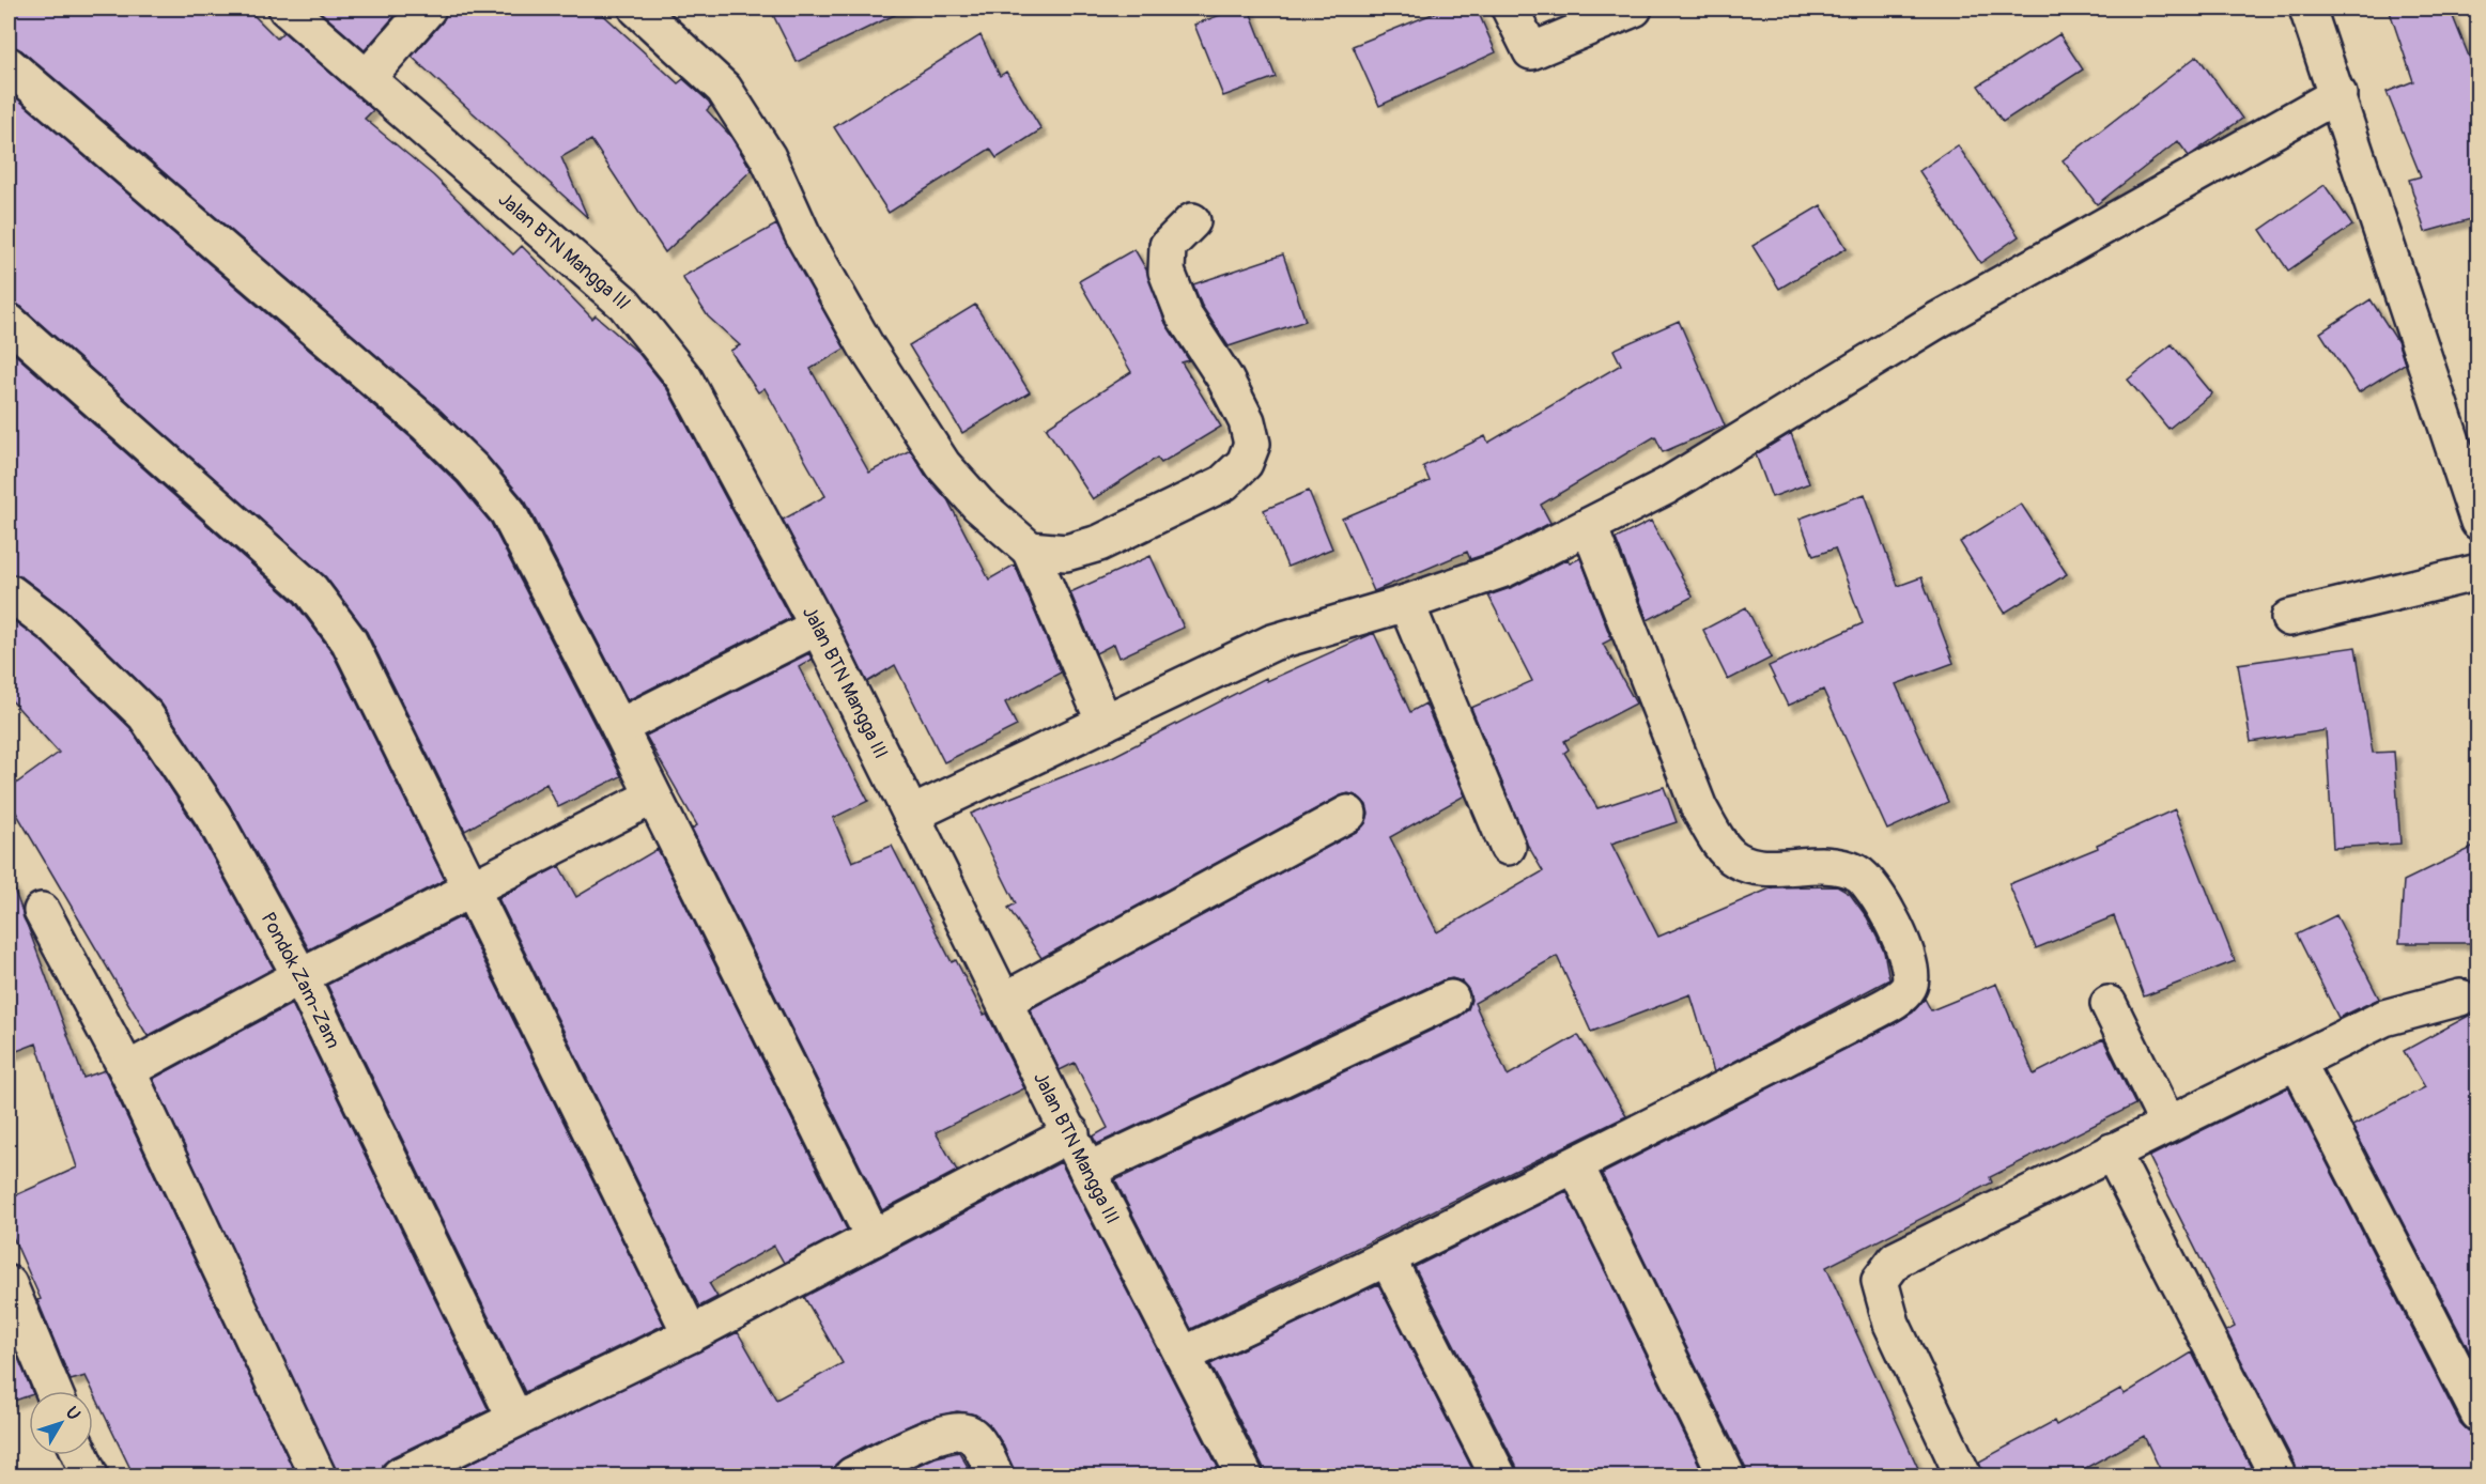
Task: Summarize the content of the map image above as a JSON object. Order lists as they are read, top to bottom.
{
  "streets": {
    "street": ["Jalan BTN Mangga III", "Pondok Zam-Zam"]
  },
  "north": "top right"
}
